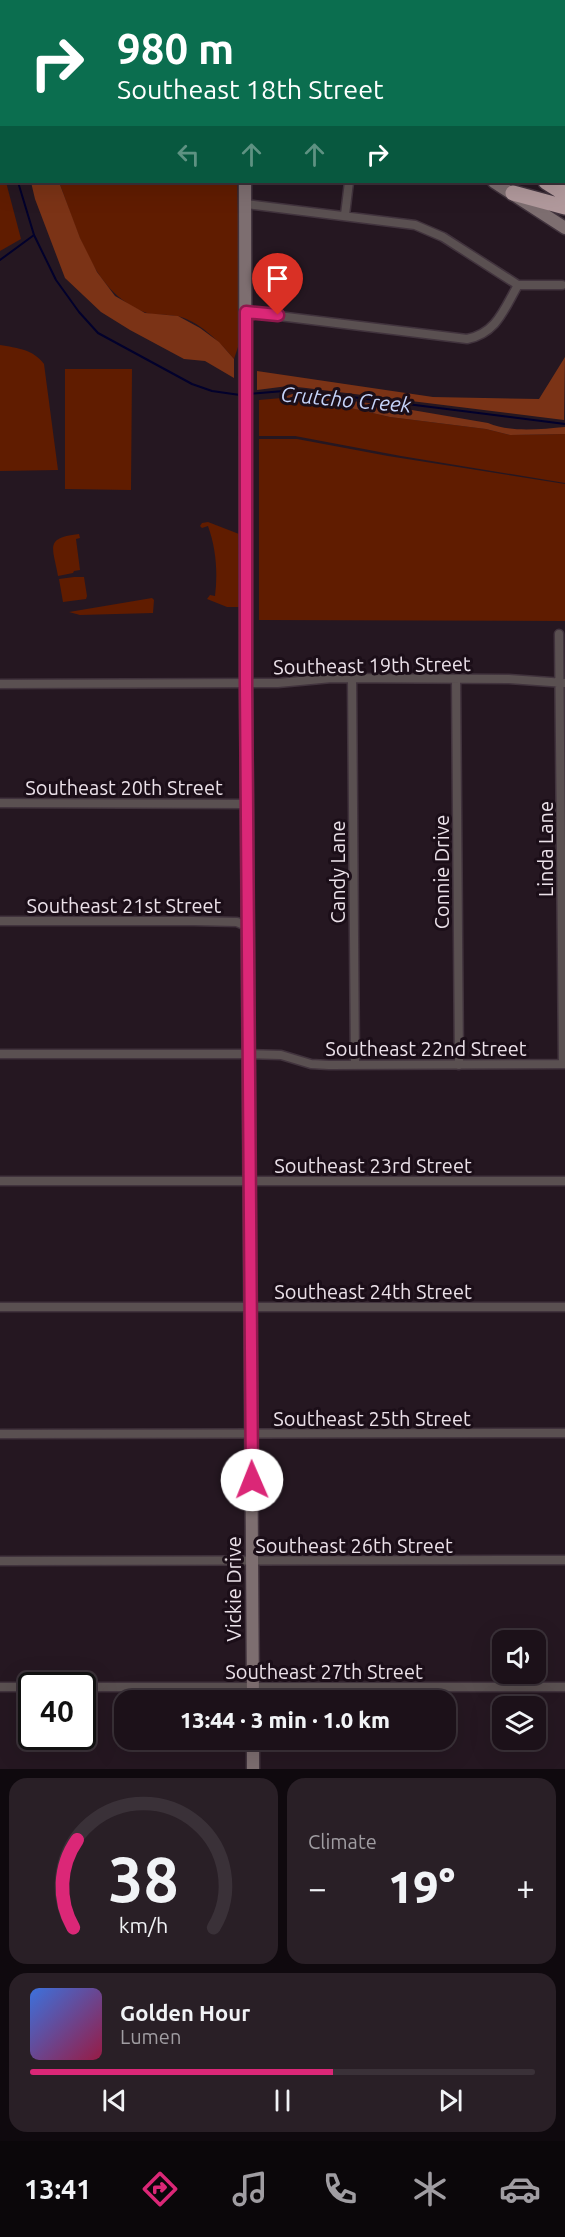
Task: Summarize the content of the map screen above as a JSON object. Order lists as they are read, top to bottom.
{
  "streets": {
    "street": [
      "Southeast 19th Street",
      "Southeast 20th Street",
      "Linda Lane",
      "Candy Lane",
      "Connie Drive",
      "Southeast 21st Street",
      "Southeast 22nd Street",
      "Southeast 23rd Street",
      "Southeast 24th Street",
      "Southeast 25th Street",
      "Southeast 26th Street",
      "Vickie Drive",
      "Southeast 27th Street"
    ]
  },
  "crossings": [
    ["Southeast 19th Street", "Linda Lane"],
    ["Southeast 19th Street", "Candy Lane"],
    ["Southeast 19th Street", "Connie Drive"],
    ["Southeast 19th Street", "Vickie Drive"],
    ["Southeast 20th Street", "Vickie Drive"],
    ["Linda Lane", "Southeast 22nd Street"],
    ["Candy Lane", "Southeast 22nd Street"],
    ["Connie Drive", "Southeast 22nd Street"],
    ["Southeast 21st Street", "Vickie Drive"],
    ["Southeast 22nd Street", "Vickie Drive"],
    ["Southeast 23rd Street", "Vickie Drive"],
    ["Southeast 24th Street", "Vickie Drive"],
    ["Southeast 25th Street", "Vickie Drive"],
    ["Southeast 26th Street", "Vickie Drive"]
  ],
  "water": ["Crutcho Creek"],
  "page": {
    "turn": ["980 m", "Southeast 18th Street"],
    "limit": "40",
    "trip": "13:44 · 3 min · 1.0 km",
    "tile": "Climate",
    "heat": ["−", "19°", "+"],
    "song": ["Golden Hour", "Lumen"],
    "tabs": "13:41",
    "gauge": ["38", "km/h"]
  }
}
